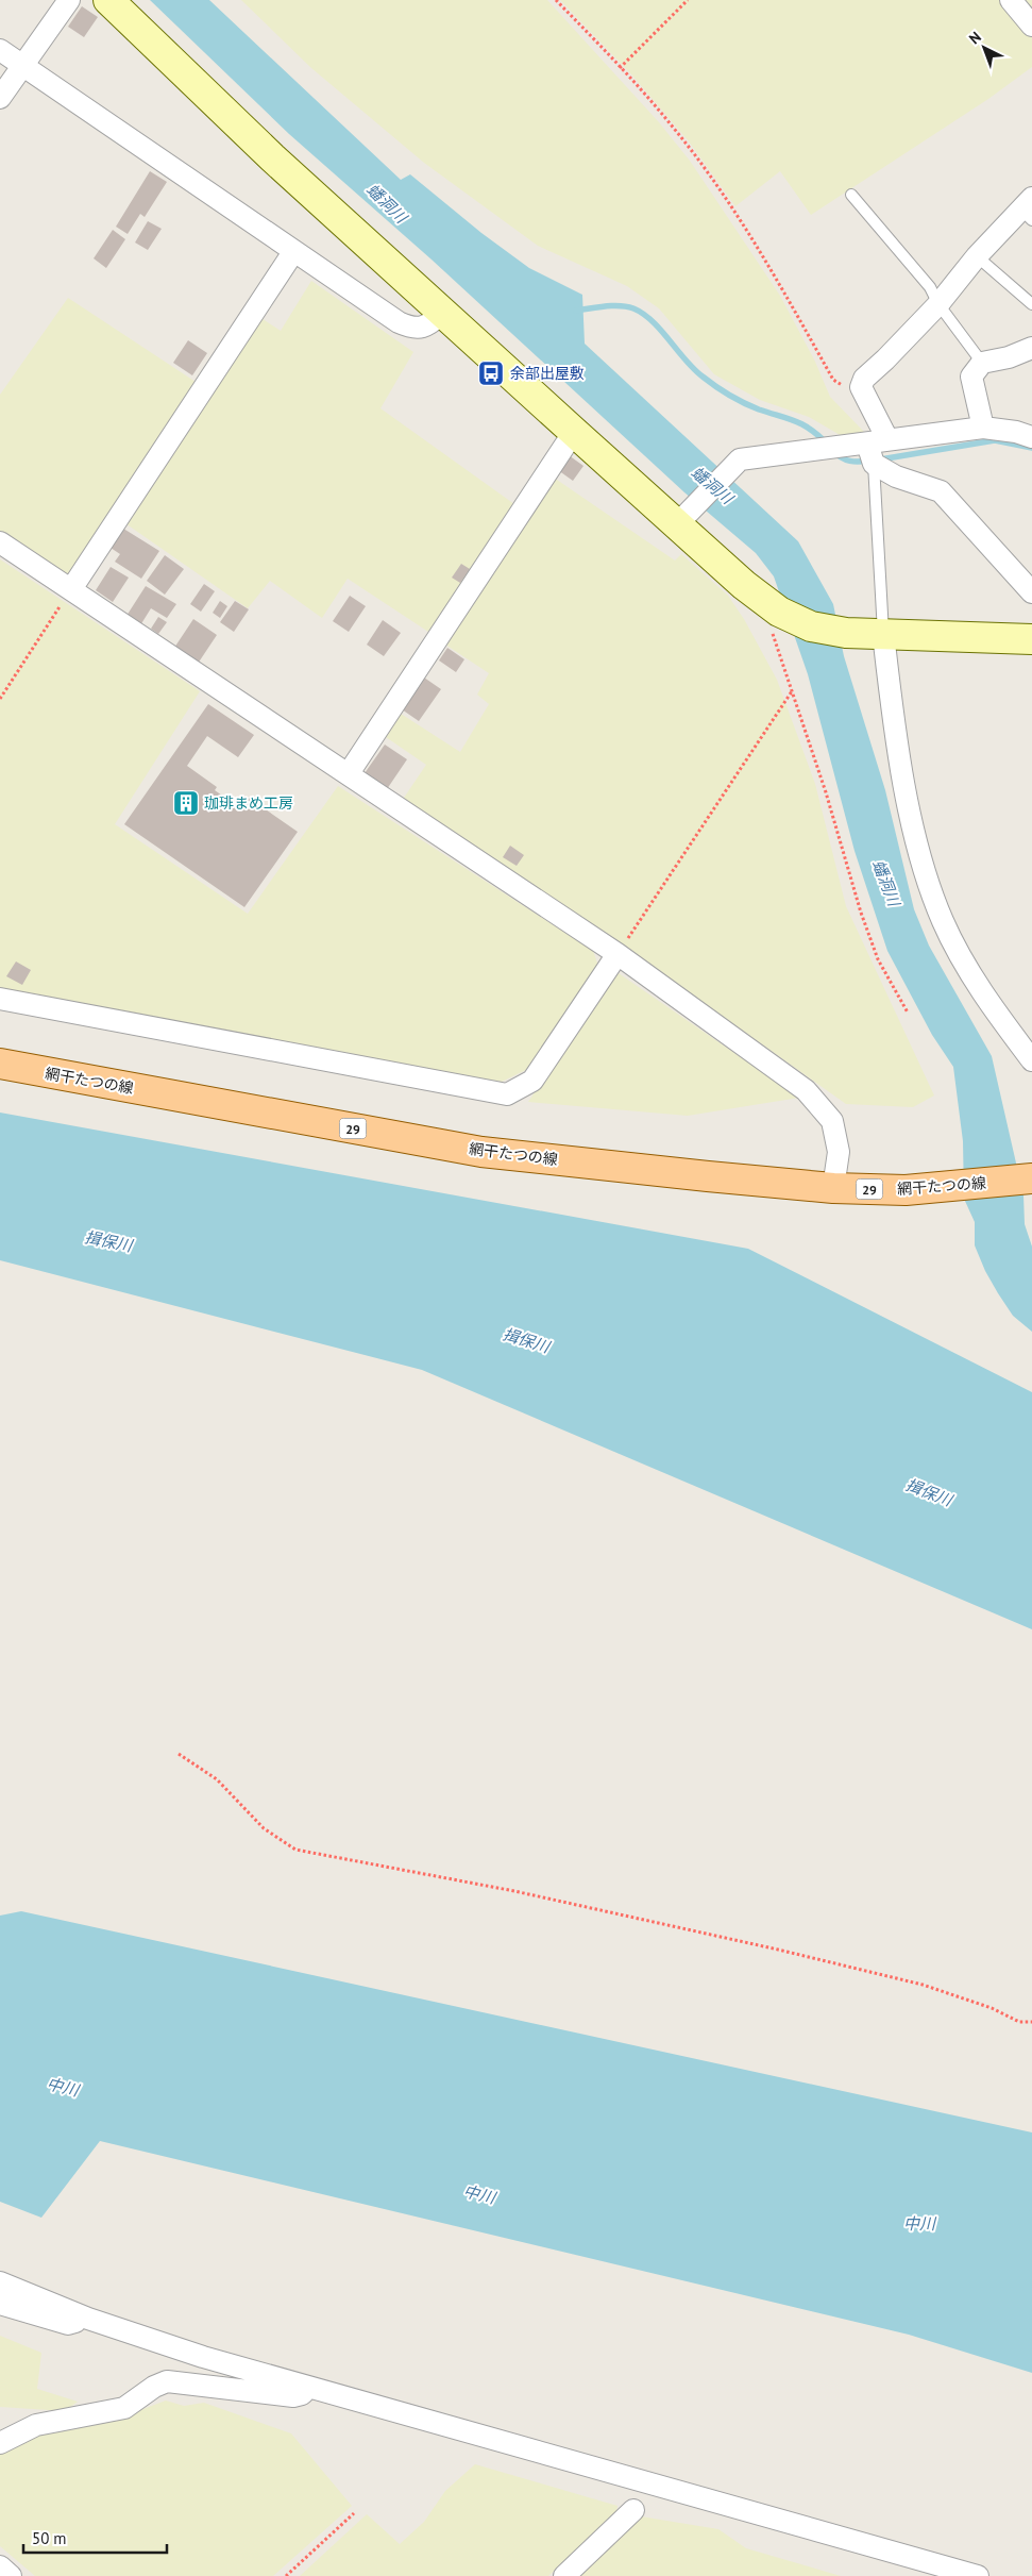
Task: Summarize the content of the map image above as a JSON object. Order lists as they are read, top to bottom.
{
  "streets": {
    "main road": ["網干たつの線", "29"]
  },
  "water": ["蟠洞川", "揖保川", "中川"],
  "places": {
    "bus stop": ["余部出屋敷"],
    "building": ["珈琲まめ工房"]
  },
  "scale_bar": "50 m",
  "north": "top left"
}
